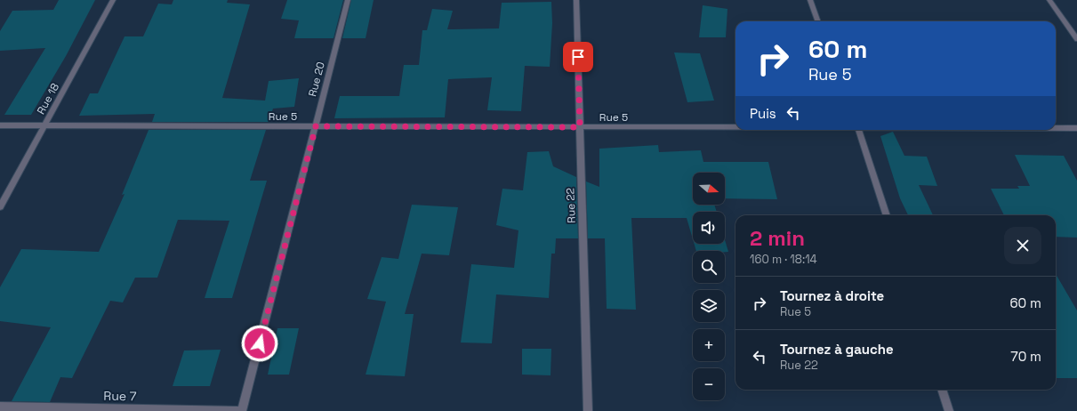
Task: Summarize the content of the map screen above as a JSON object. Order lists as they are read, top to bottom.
{
  "streets": {
    "street": [
      "Rue 20",
      "Rue 18",
      "Rue 5",
      "Rue 22",
      "Rue 7"
    ]
  },
  "crossings": [
    ["Rue 20", "Rue 5"],
    ["Rue 20", "Rue 7"],
    ["Rue 18", "Rue 5"],
    ["Rue 5", "Rue 22"]
  ],
  "north": "right",
  "page": {
    "turn": ["60 m", "Rue 5"],
    "then": "Puis",
    "map_buttons": ["+", "−"],
    "heading": ["2 min", "160 m · 18:14"],
    "list": [
      {
        "name": "Tournez à droite",
        "note": "Rue 5",
        "value": "60 m"
      },
      {
        "name": "Tournez à gauche",
        "note": "Rue 22",
        "value": "70 m"
      }
    ]
  }
}
